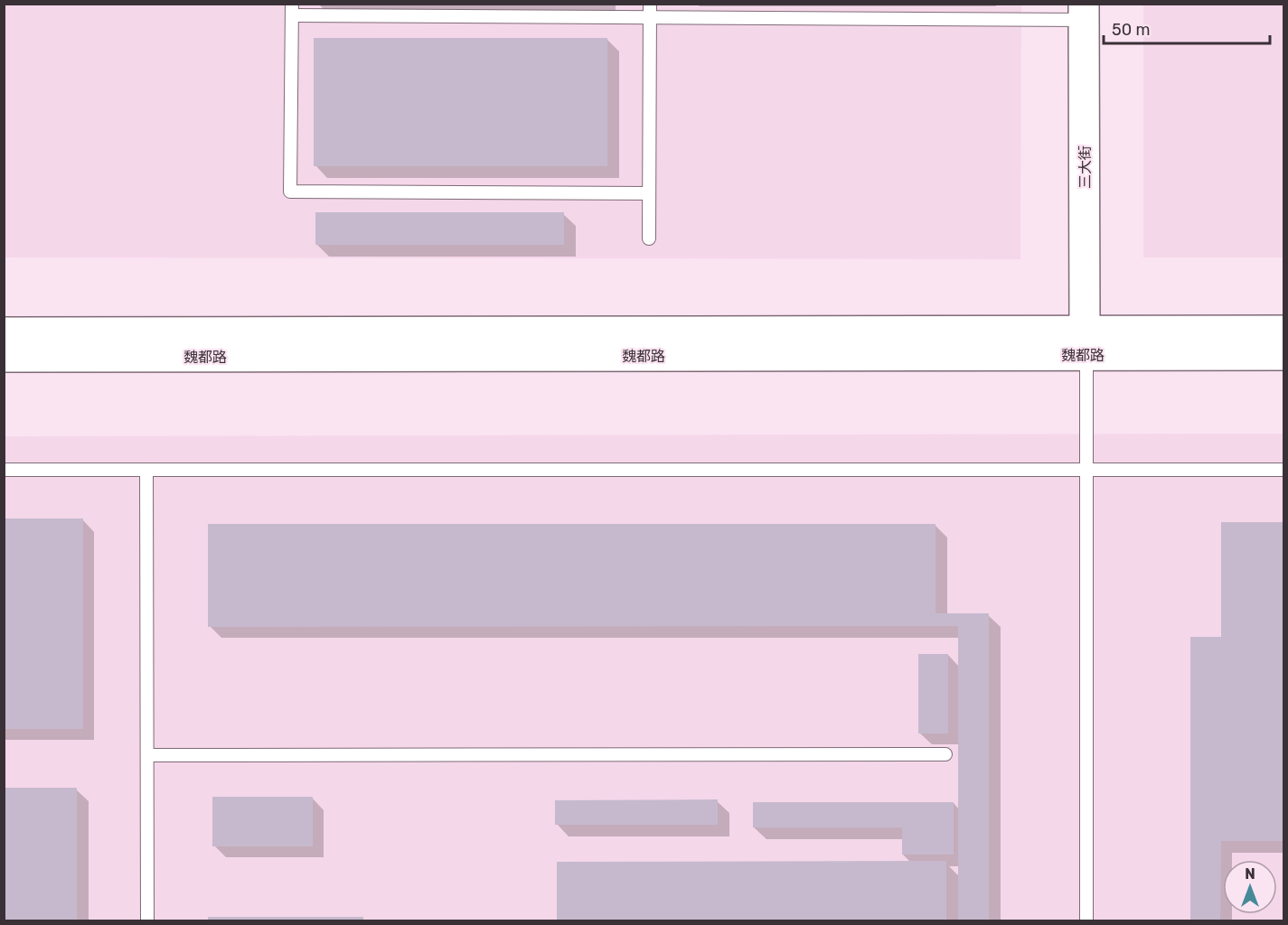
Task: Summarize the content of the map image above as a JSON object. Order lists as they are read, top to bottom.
{
  "streets": {
    "main road": ["三大街", "魏都路"]
  },
  "crossings": [
    ["三大街", "魏都路"]
  ],
  "scale_bar": "50 m",
  "north": "top"
}
